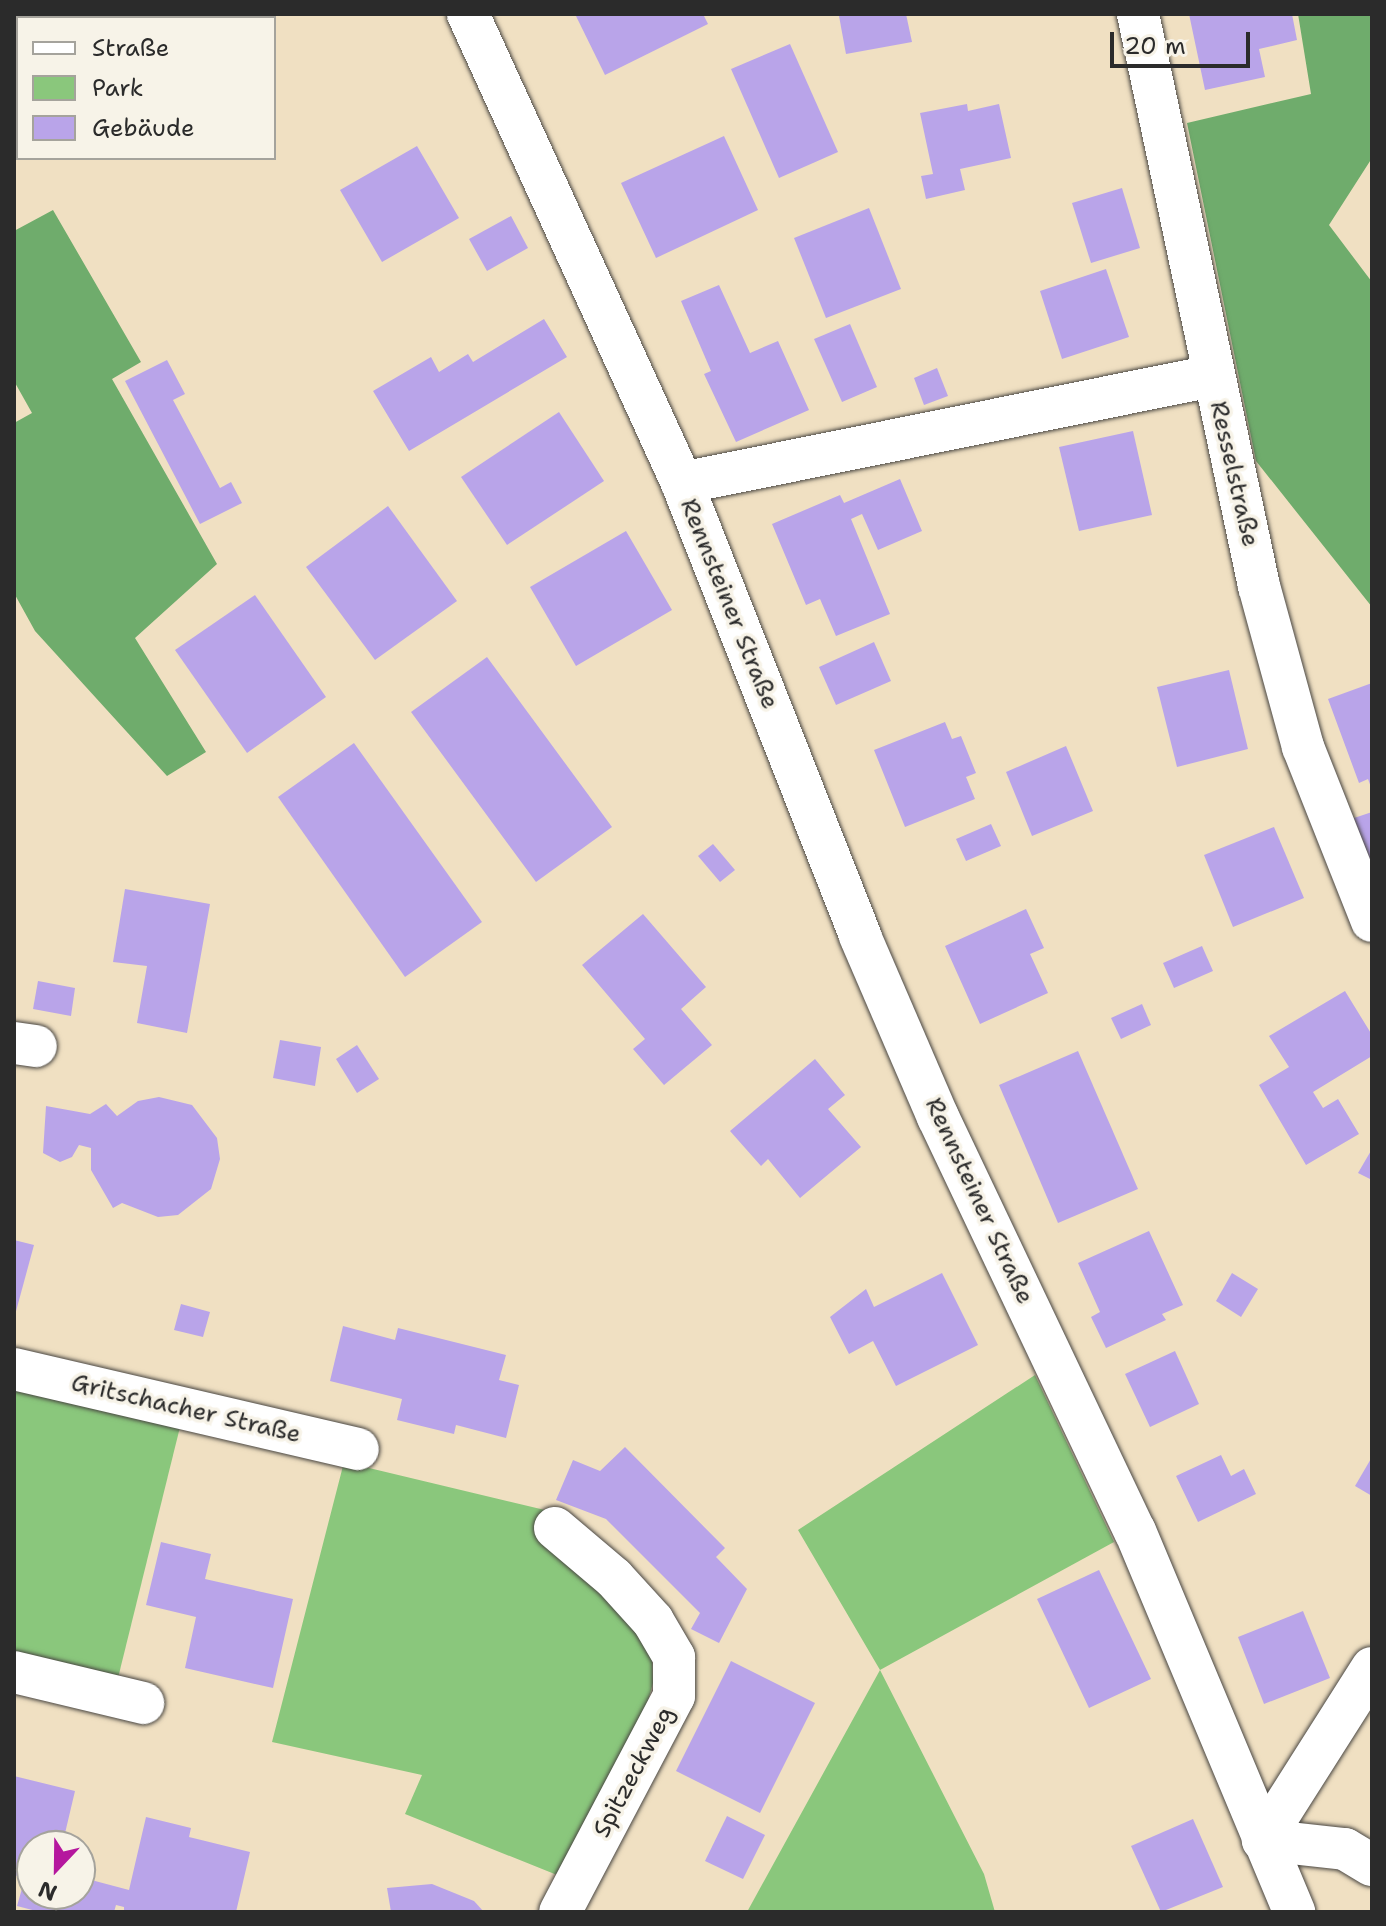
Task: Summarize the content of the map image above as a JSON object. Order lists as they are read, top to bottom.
{
  "streets": {
    "street": [
      "Resselstraße",
      "Rennsteiner Straße",
      "Gritschacher Straße",
      "Spitzeckweg"
    ]
  },
  "crossings": [
    ["Resselstraße", "Rennsteiner Straße"]
  ],
  "legend": ["Straße", "Park", "Gebäude"],
  "scale_bar": "20 m",
  "north": "bottom"
}
